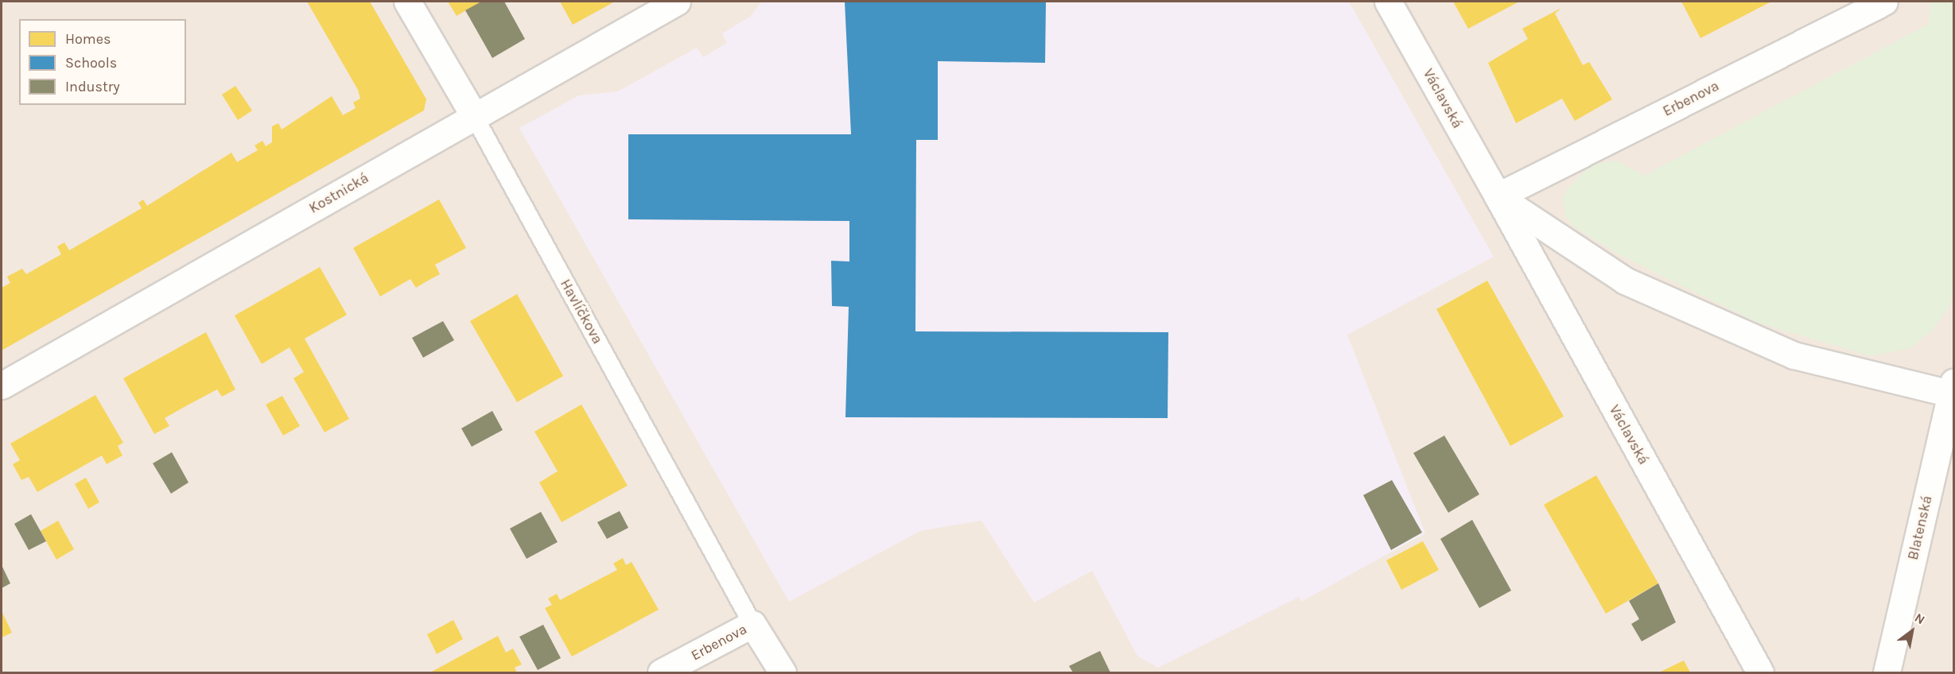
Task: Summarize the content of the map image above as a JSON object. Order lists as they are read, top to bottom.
{
  "streets": {
    "street": [
      "Václavská",
      "Erbenova",
      "Kostnická",
      "Havlíčkova",
      "Blatenská"
    ]
  },
  "crossings": [
    ["Václavská", "Erbenova"],
    ["Václavská", "Blatenská"],
    ["Erbenova", "Havlíčkova"],
    ["Kostnická", "Havlíčkova"]
  ],
  "legend": ["Homes", "Schools", "Industry"],
  "north": "top right"
}
